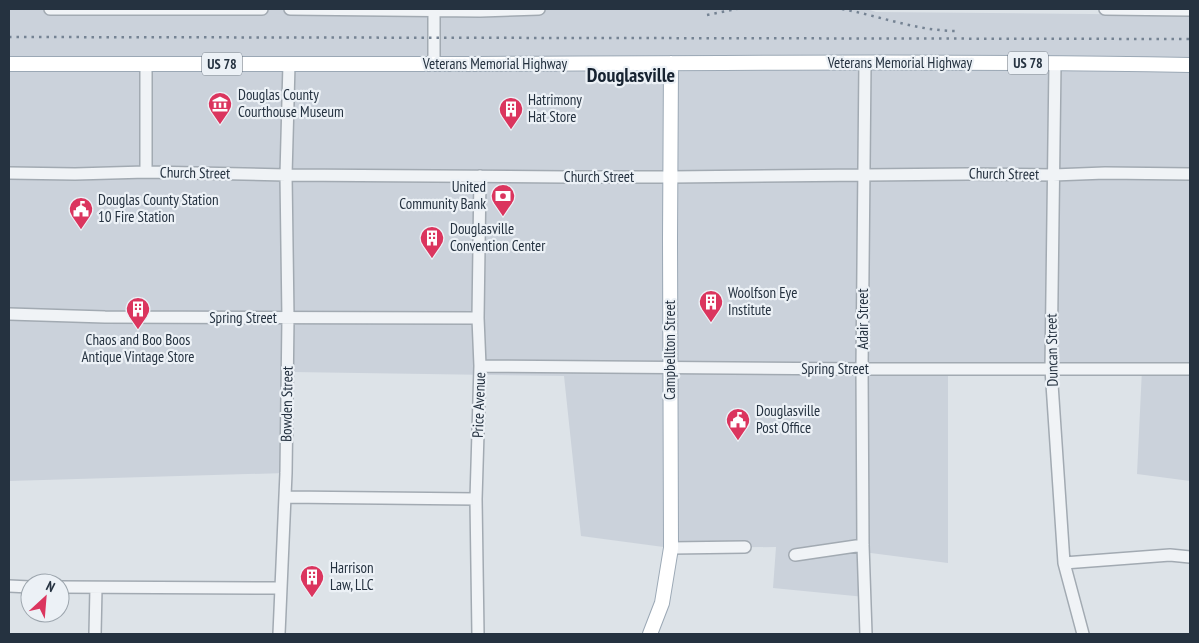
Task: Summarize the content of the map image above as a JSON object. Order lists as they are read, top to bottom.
{
  "streets": {
    "main road": ["Veterans Memorial Highway", "US 78", "Campbellton Street"],
    "street": [
      "Church Street",
      "Spring Street",
      "Adair Street",
      "Duncan Street",
      "Bowden Street",
      "Price Avenue"
    ]
  },
  "crossings": [
    ["Veterans Memorial Highway", "Adair Street"],
    ["Veterans Memorial Highway", "Campbellton Street"],
    ["Veterans Memorial Highway", "Duncan Street"],
    ["Veterans Memorial Highway", "Bowden Street"],
    ["Church Street", "Adair Street"],
    ["Church Street", "Campbellton Street"],
    ["Church Street", "Duncan Street"],
    ["Church Street", "Bowden Street"],
    ["Church Street", "Price Avenue"],
    ["Spring Street", "Adair Street"],
    ["Spring Street", "Campbellton Street"],
    ["Spring Street", "Duncan Street"],
    ["Spring Street", "Bowden Street"],
    ["Spring Street", "Price Avenue"]
  ],
  "districts": ["Douglasville"],
  "places": {
    "museum": ["Douglas County Courthouse Museum"],
    "building": [
      "Hatrimony Hat Store",
      "Douglasville Convention Center",
      "Woolfson Eye Institute",
      "Chaos and Boo Boos Antique Vintage Store",
      "Harrison Law, LLC"
    ],
    "bank": ["United Community Bank"],
    "public building": ["Douglas County Station 10 Fire Station", "Douglasville Post Office"]
  },
  "north": "top right"
}
